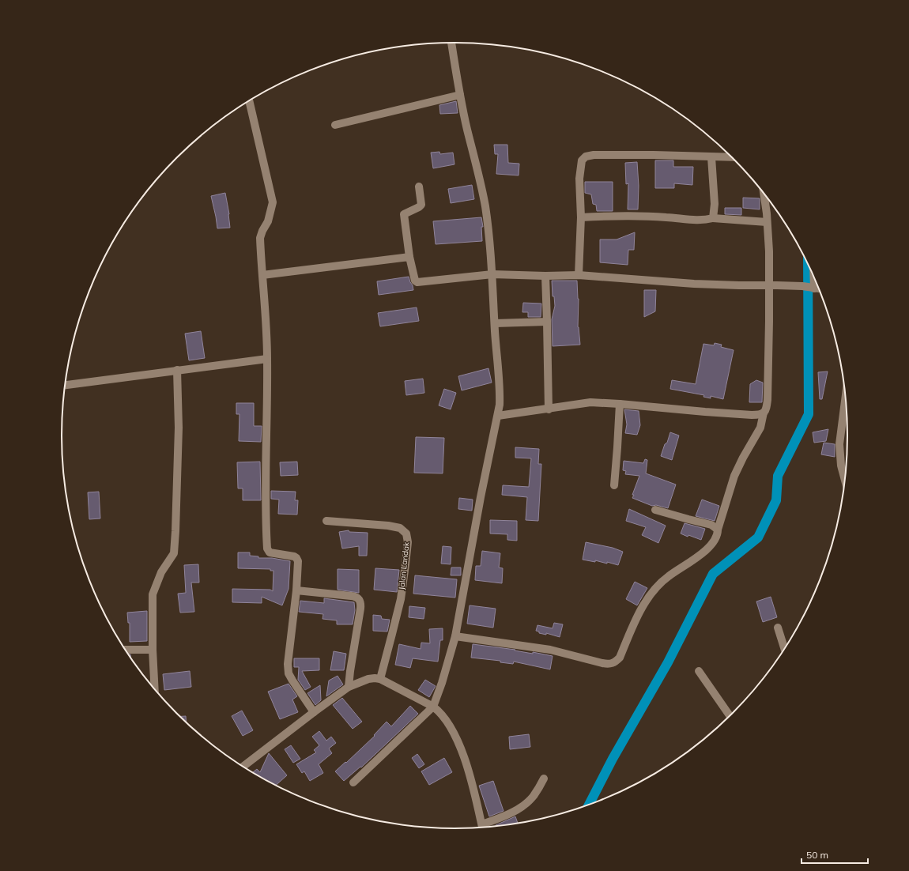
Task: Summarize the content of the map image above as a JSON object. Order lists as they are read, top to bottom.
{
  "streets": {
    "street": ["Jalan Landak"]
  },
  "scale_bar": "50 m"
}
